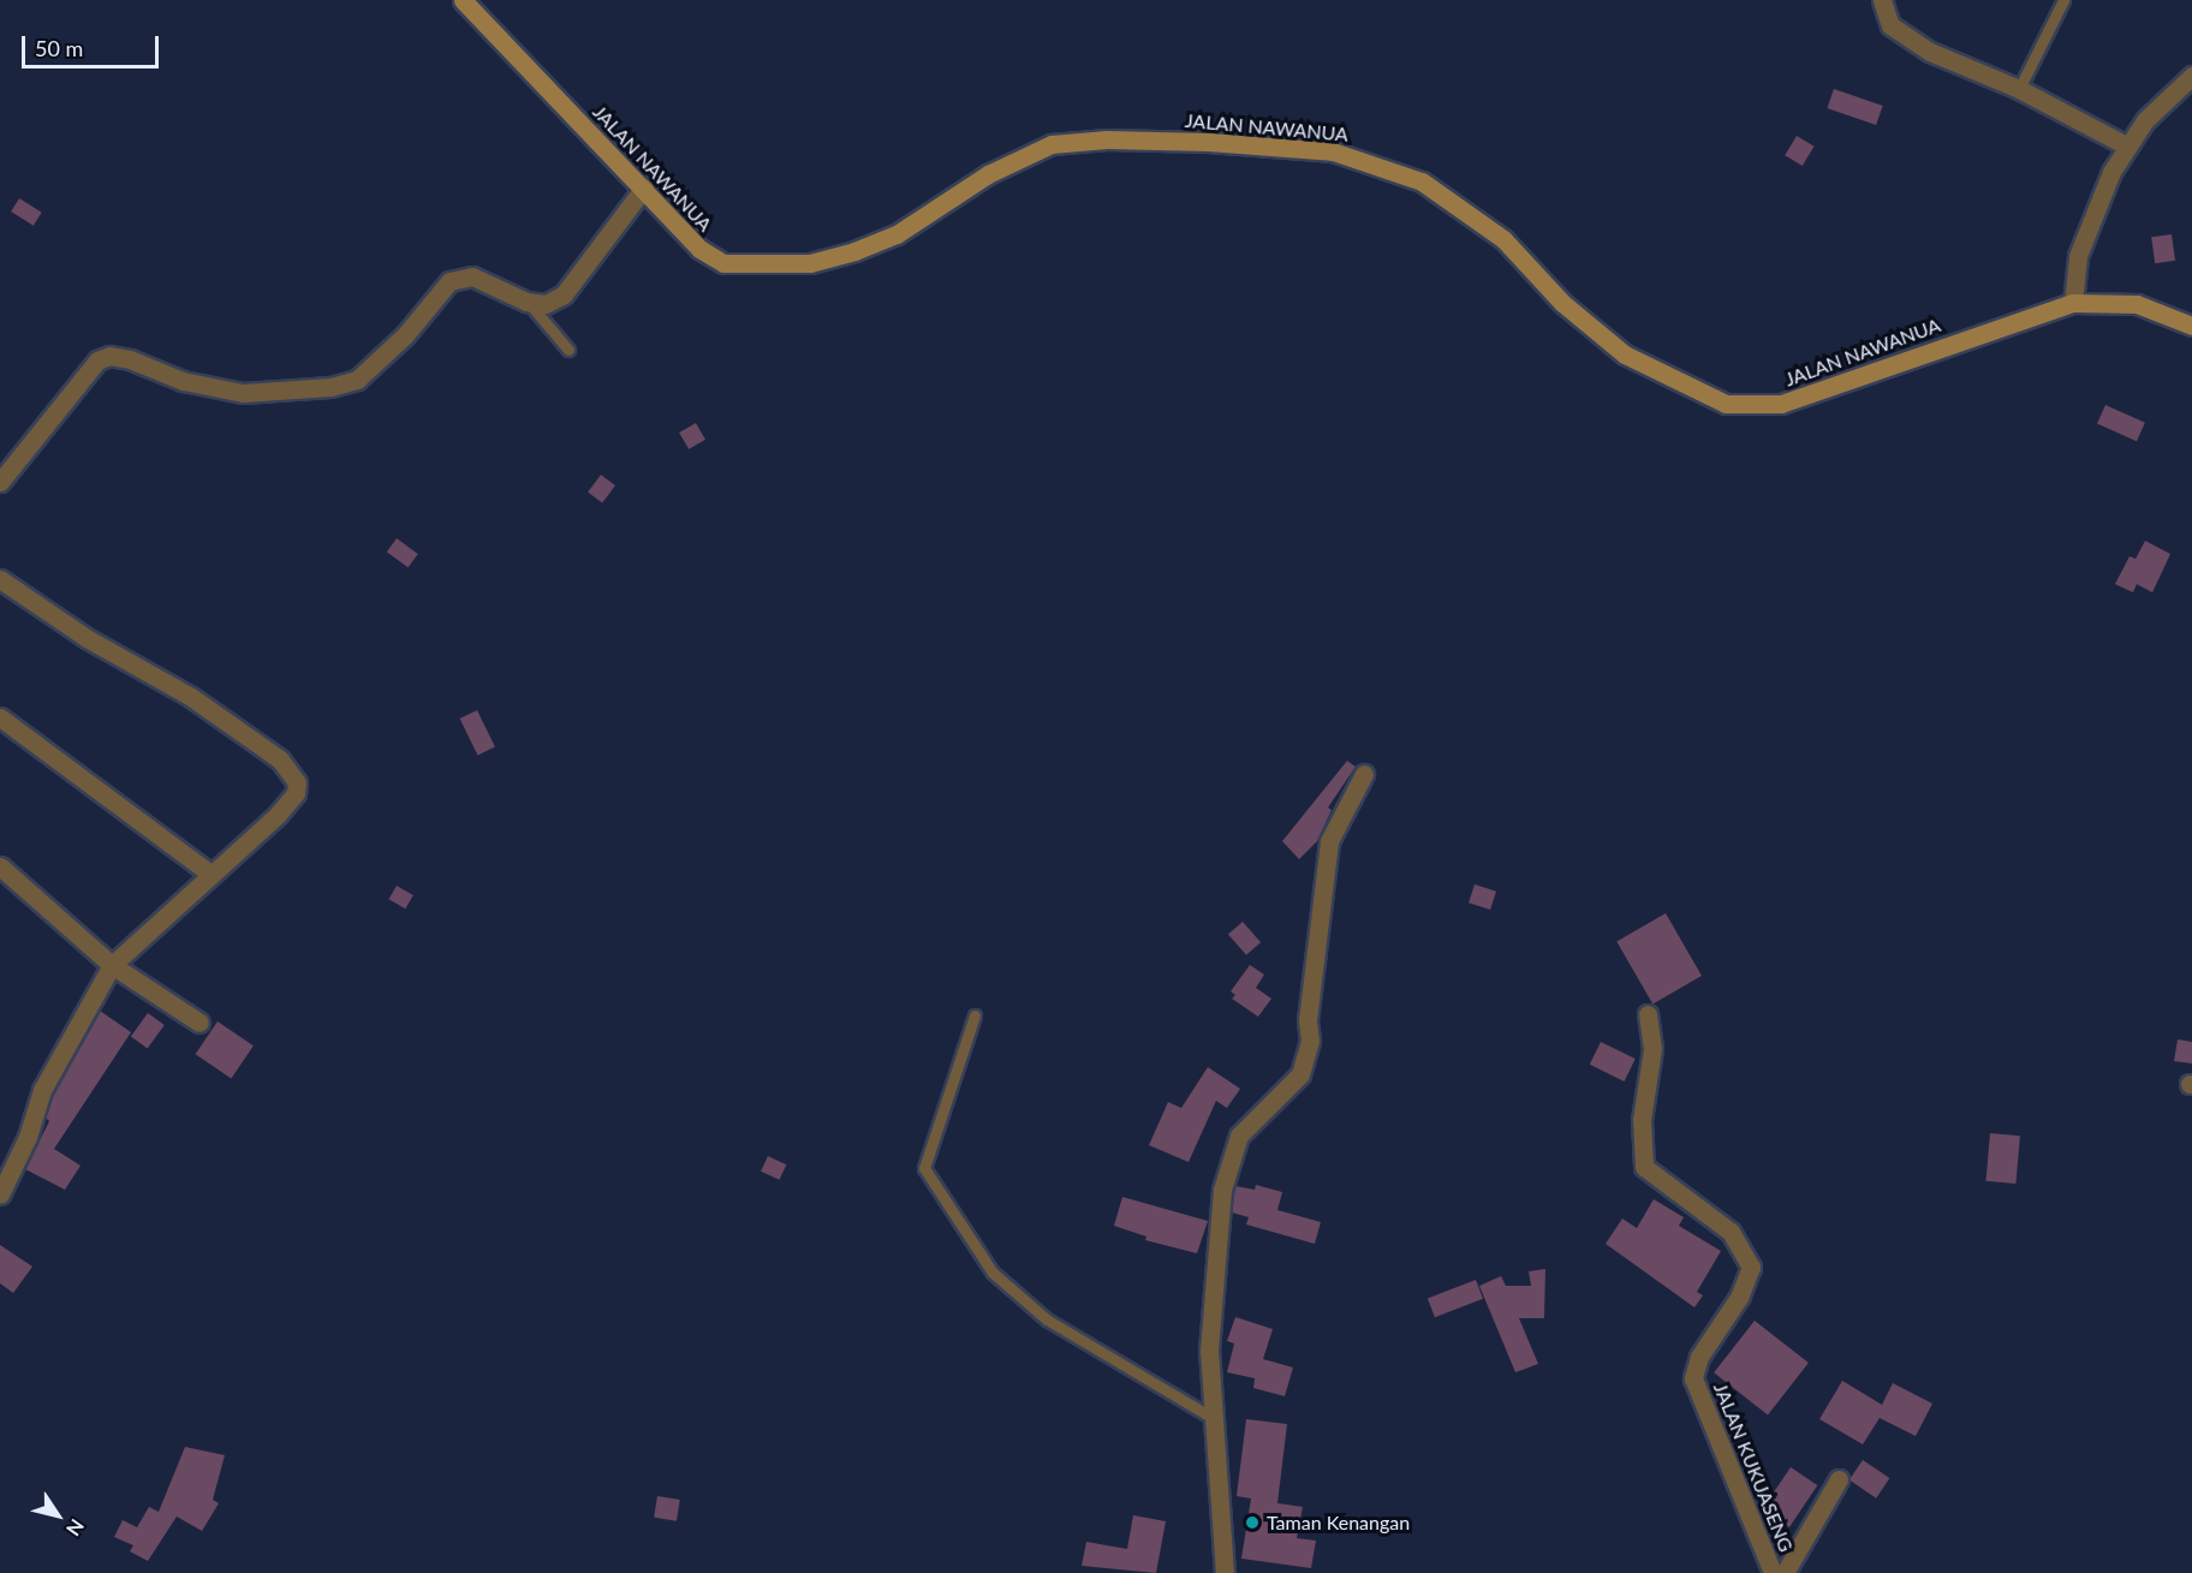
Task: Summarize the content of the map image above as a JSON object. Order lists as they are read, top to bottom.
{
  "streets": {
    "street": ["JALAN NAWANUA", "JALAN KUKUASENG"]
  },
  "places": ["Taman Kenangan"],
  "scale_bar": "50 m",
  "north": "bottom right"
}
